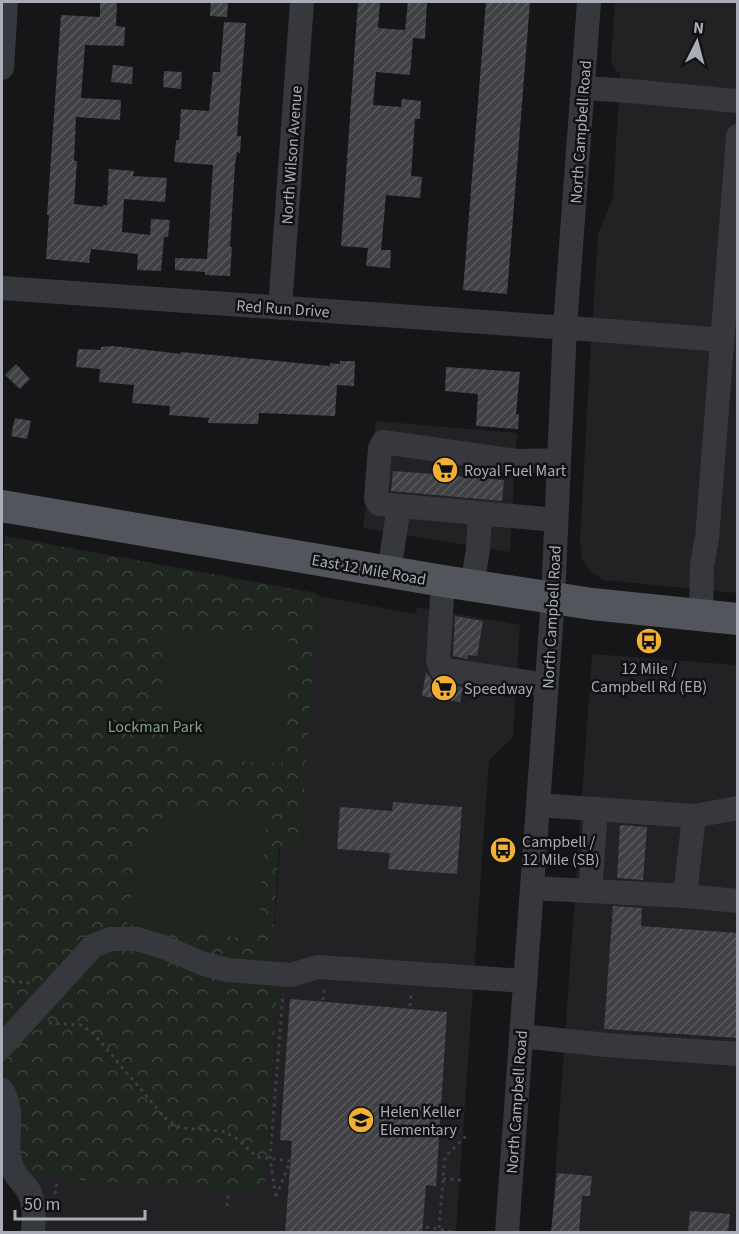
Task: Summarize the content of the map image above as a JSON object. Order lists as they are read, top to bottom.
{
  "streets": {
    "main road": ["East 12 Mile Road"],
    "street": ["North Campbell Road", "North Wilson Avenue", "Red Run Drive"]
  },
  "crossings": [
    ["North Campbell Road", "Red Run Drive"],
    ["North Campbell Road", "East 12 Mile Road"],
    ["North Wilson Avenue", "Red Run Drive"]
  ],
  "parks": ["Lockman Park"],
  "places": {
    "supermarket": ["Royal Fuel Mart", "Speedway"],
    "bus stop": ["12 Mile / Campbell Rd (EB)", "Campbell / 12 Mile (SB)"],
    "school or university": ["Helen Keller Elementary"]
  },
  "scale_bar": "50 m",
  "north": "top"
}
